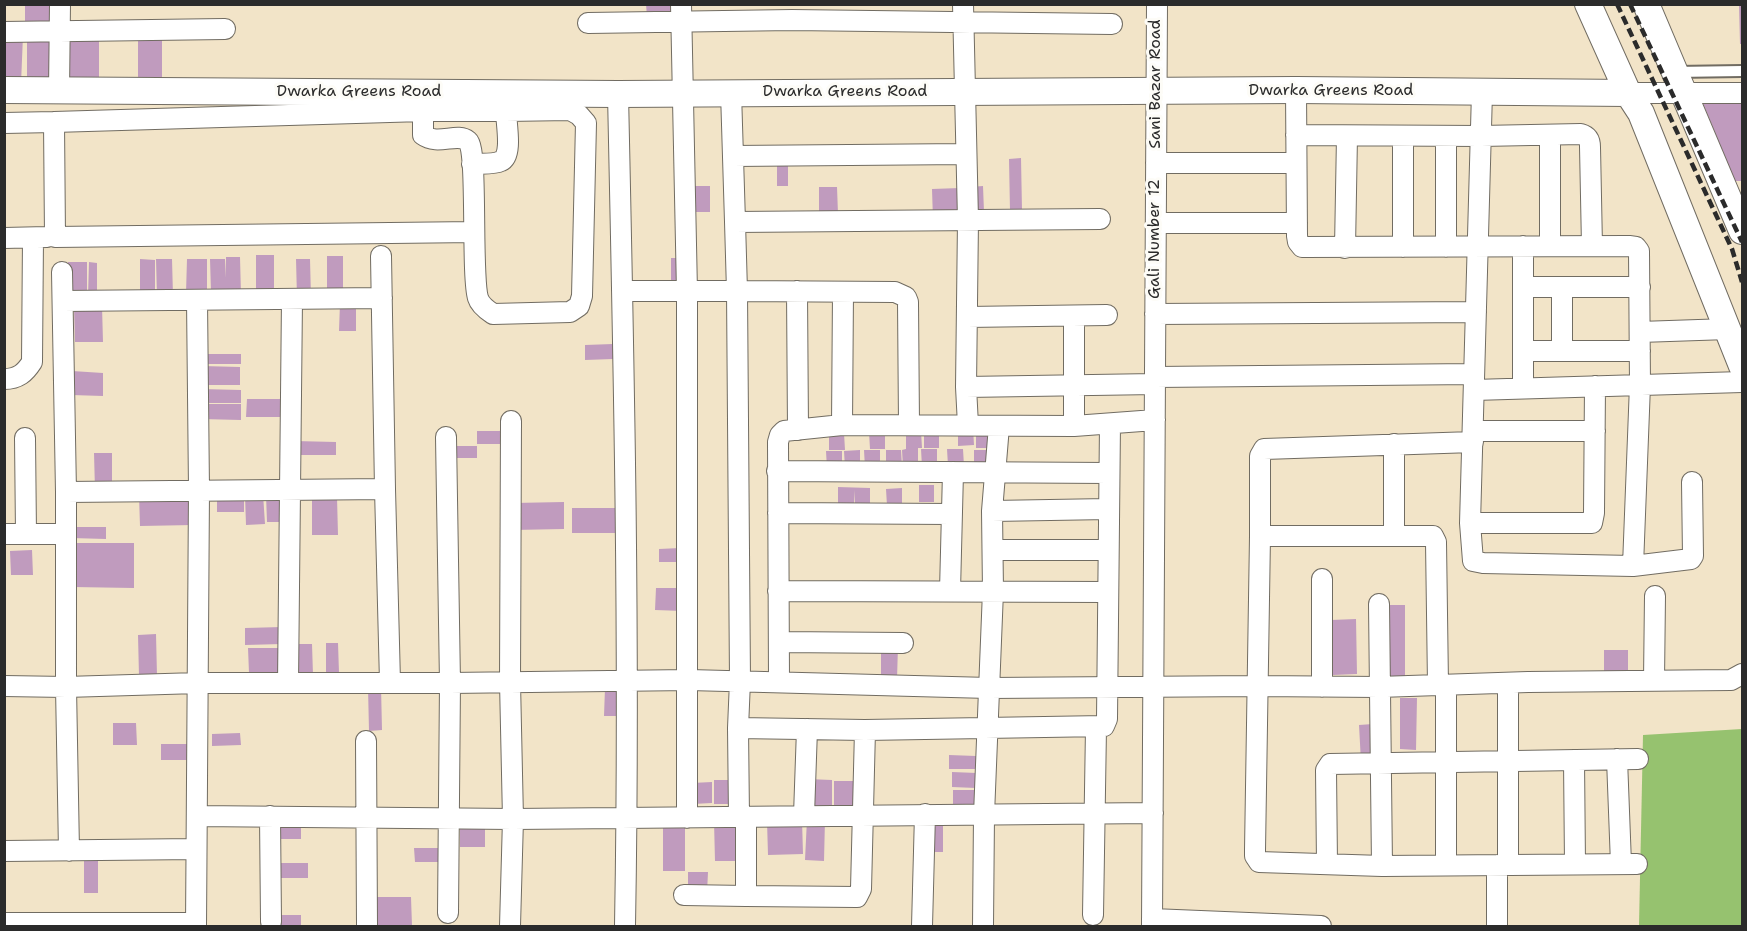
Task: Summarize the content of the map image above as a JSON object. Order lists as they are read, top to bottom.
{
  "streets": {
    "street": ["Sani Bazar Road", "Dwarka Greens Road", "Gali Number 12"]
  },
  "crossings": [
    ["Sani Bazar Road", "Dwarka Greens Road"],
    ["Sani Bazar Road", "Gali Number 12"]
  ]
}
